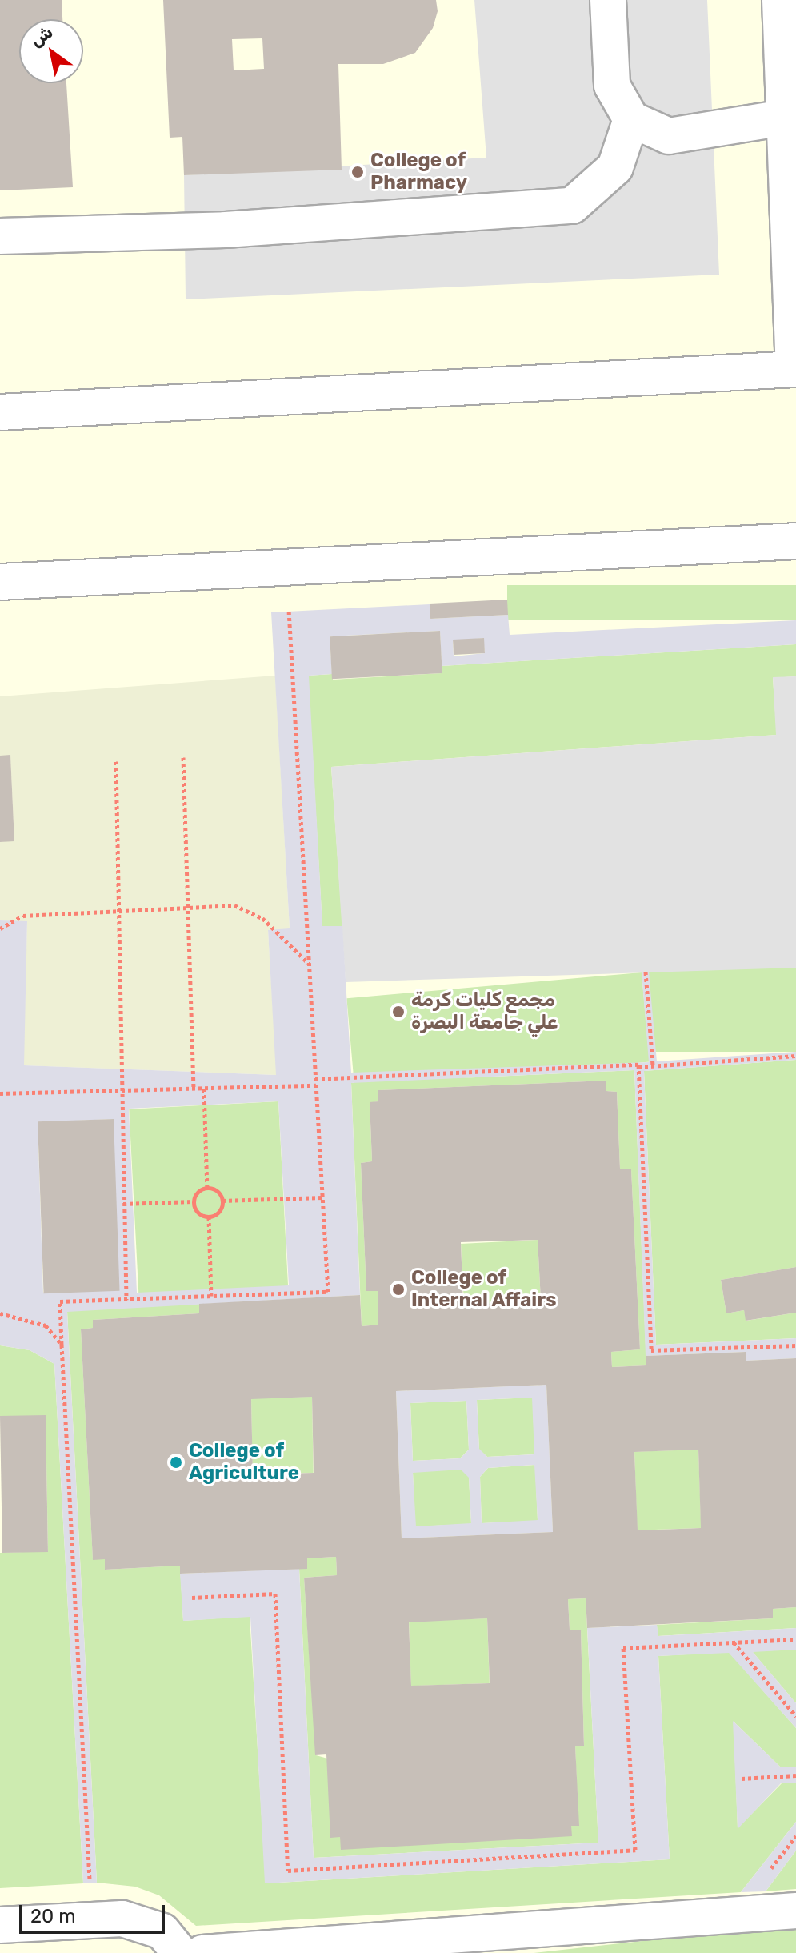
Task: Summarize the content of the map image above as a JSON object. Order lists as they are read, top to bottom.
{
  "places": [
    "College of Pharmacy",
    "مجمع كليات كرمة علي جامعة البصرة",
    "College of Internal Affairs",
    "College of Agriculture"
  ],
  "scale_bar": "20 m",
  "north": "top left"
}
